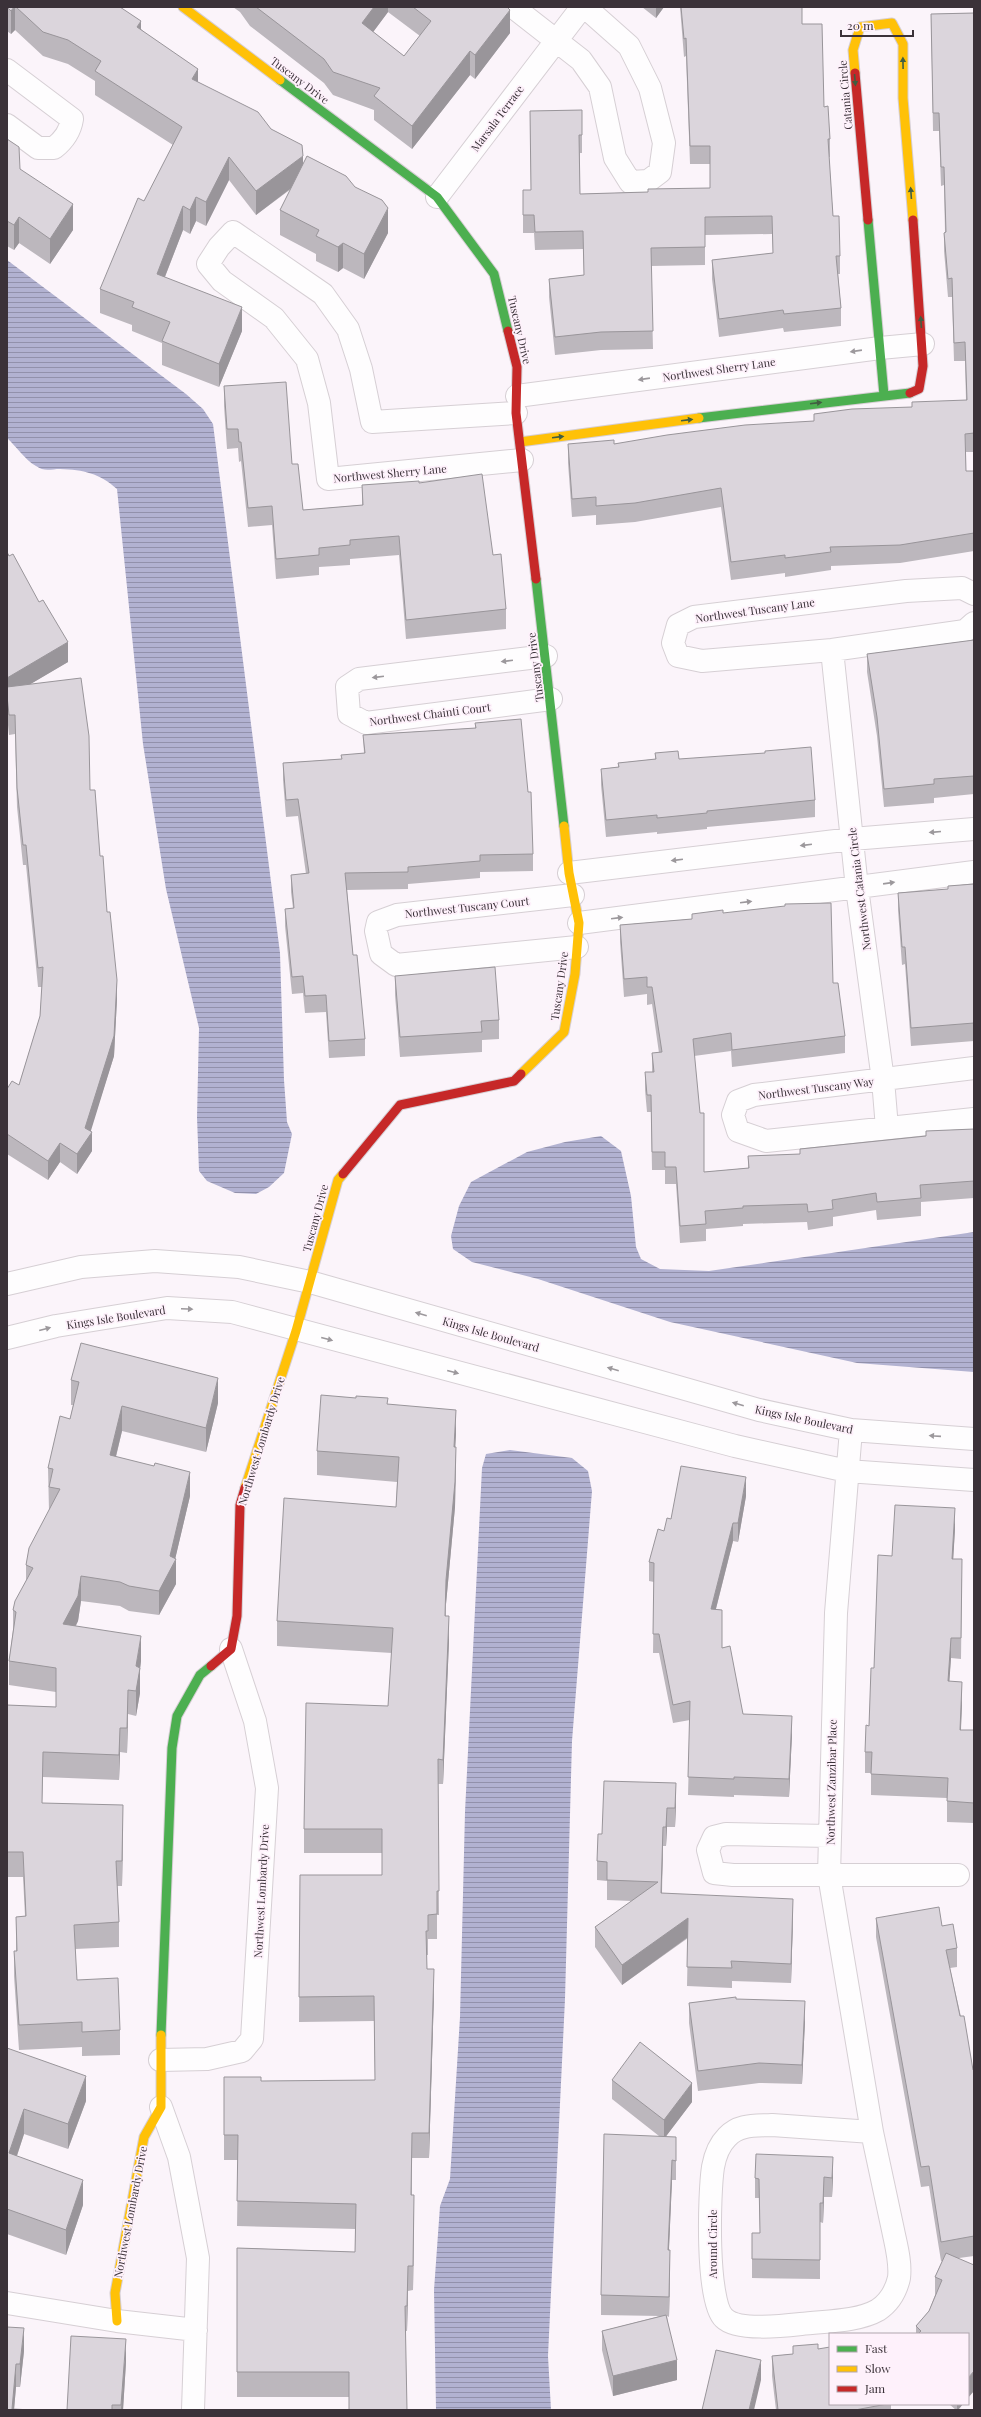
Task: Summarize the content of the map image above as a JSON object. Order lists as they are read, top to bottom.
{
  "streets": {
    "street": [
      "Tuscany Drive",
      "Catania Circle",
      "Marsala Terrace",
      "Northwest Sherry Lane",
      "Northwest Tuscany Lane",
      "Northwest Chainti Court",
      "Northwest Catania Circle",
      "Northwest Tuscany Court",
      "Northwest Tuscany Way",
      "Kings Isle Boulevard",
      "Northwest Lombardy Drive",
      "Northwest Zanzibar Place",
      "Around Circle"
    ]
  },
  "crossings": [
    ["Tuscany Drive", "Marsala Terrace"],
    ["Tuscany Drive", "Northwest Sherry Lane"],
    ["Tuscany Drive", "Northwest Chainti Court"],
    ["Tuscany Drive", "Northwest Tuscany Court"],
    ["Tuscany Drive", "Kings Isle Boulevard"],
    ["Tuscany Drive", "Northwest Lombardy Drive"],
    ["Catania Circle", "Northwest Sherry Lane"],
    ["Northwest Tuscany Lane", "Northwest Catania Circle"],
    ["Northwest Catania Circle", "Northwest Tuscany Way"],
    ["Kings Isle Boulevard", "Northwest Lombardy Drive"],
    ["Kings Isle Boulevard", "Northwest Zanzibar Place"],
    ["Northwest Zanzibar Place", "Around Circle"]
  ],
  "legend": ["Fast", "Slow", "Jam"],
  "scale_bar": "20 m"
}
